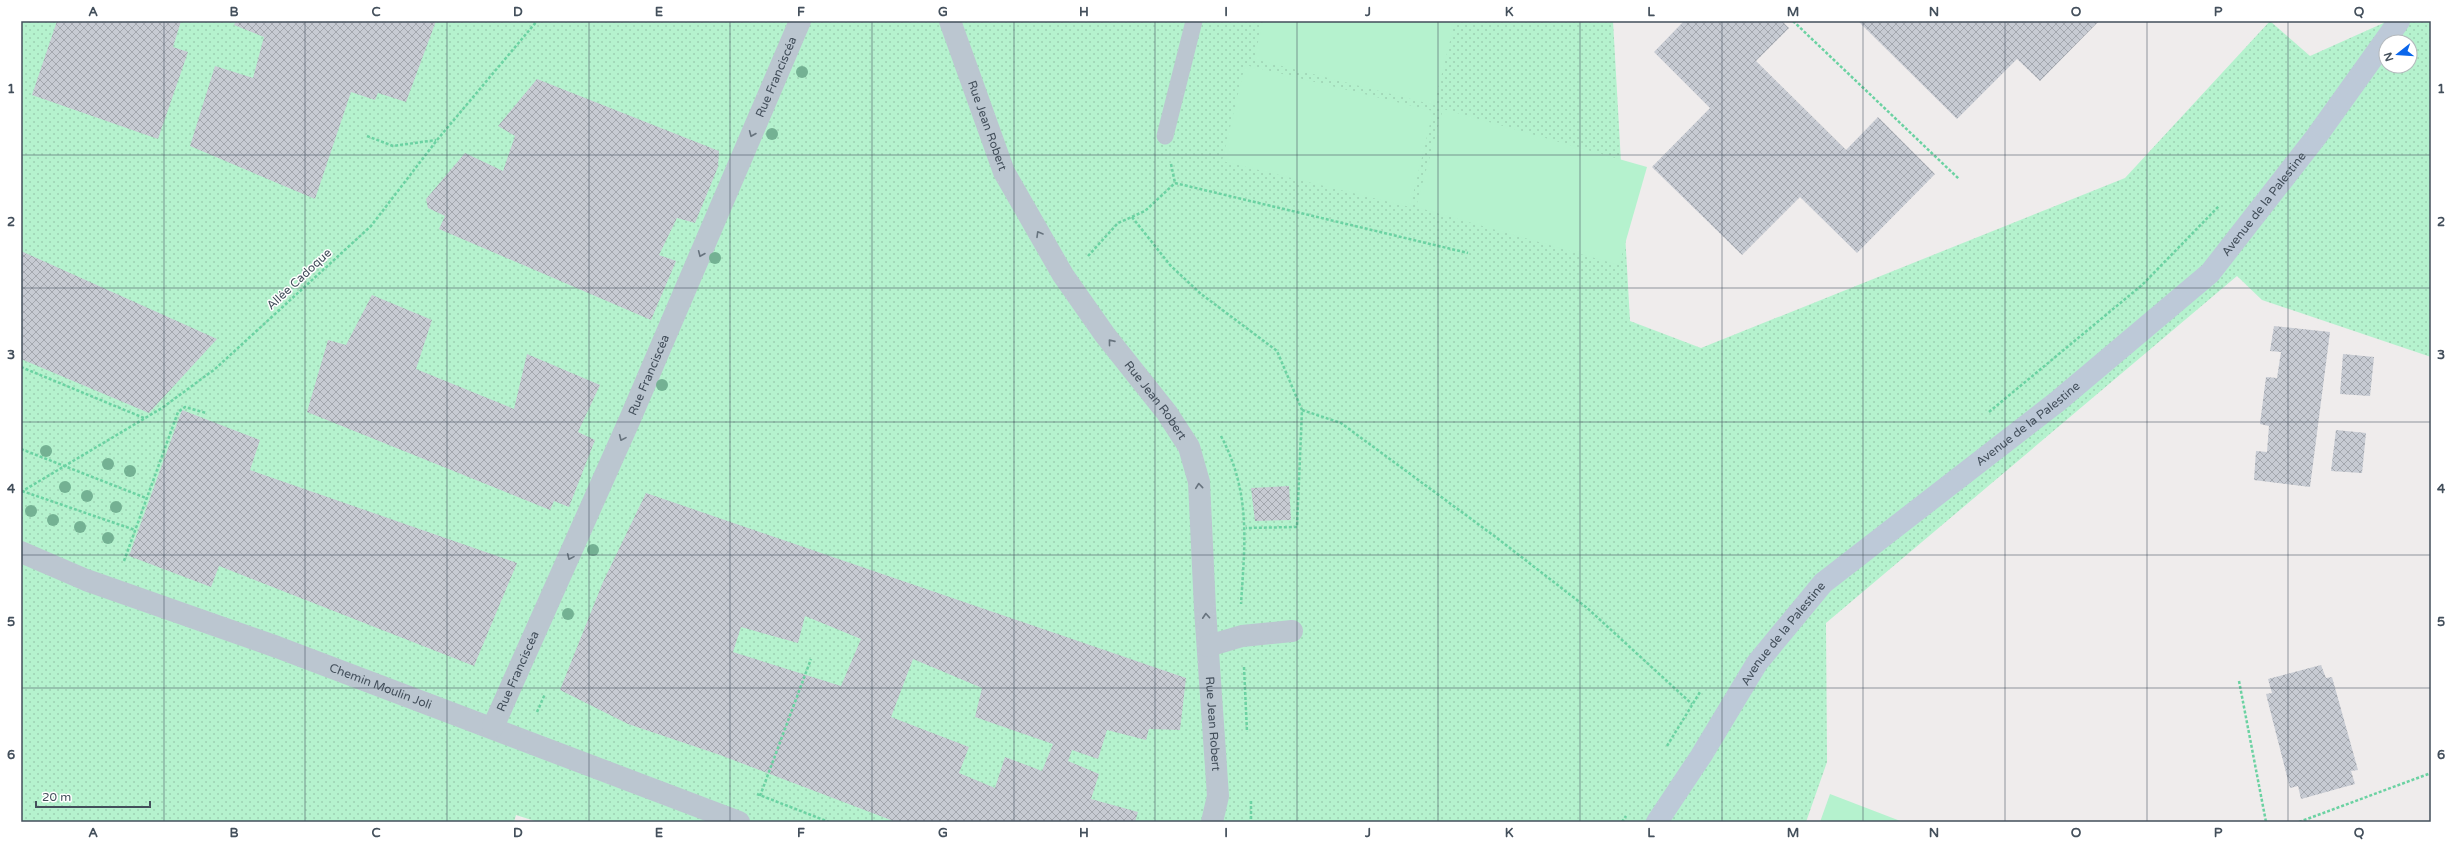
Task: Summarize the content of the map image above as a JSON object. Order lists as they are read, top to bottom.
{
  "streets": {
    "main road": ["Avenue de la Palestine"],
    "street": ["Rue Franciscéa", "Rue Jean Robert", "Chemin Moulin Joli"],
    "path": ["Allée Cadoque"]
  },
  "crossings": [
    ["Rue Franciscéa", "Chemin Moulin Joli"]
  ],
  "one_way": ["Rue Franciscéa", "Rue Jean Robert"],
  "scale_bar": "20 m",
  "north": "left",
  "grid": {
    "columns": [
      "A",
      "B",
      "C",
      "D",
      "E",
      "F",
      "G",
      "H",
      "I",
      "J",
      "K",
      "L",
      "M",
      "N",
      "O",
      "P",
      "Q"
    ],
    "rows": [
      "1",
      "2",
      "3",
      "4",
      "5",
      "6"
    ]
  }
}
